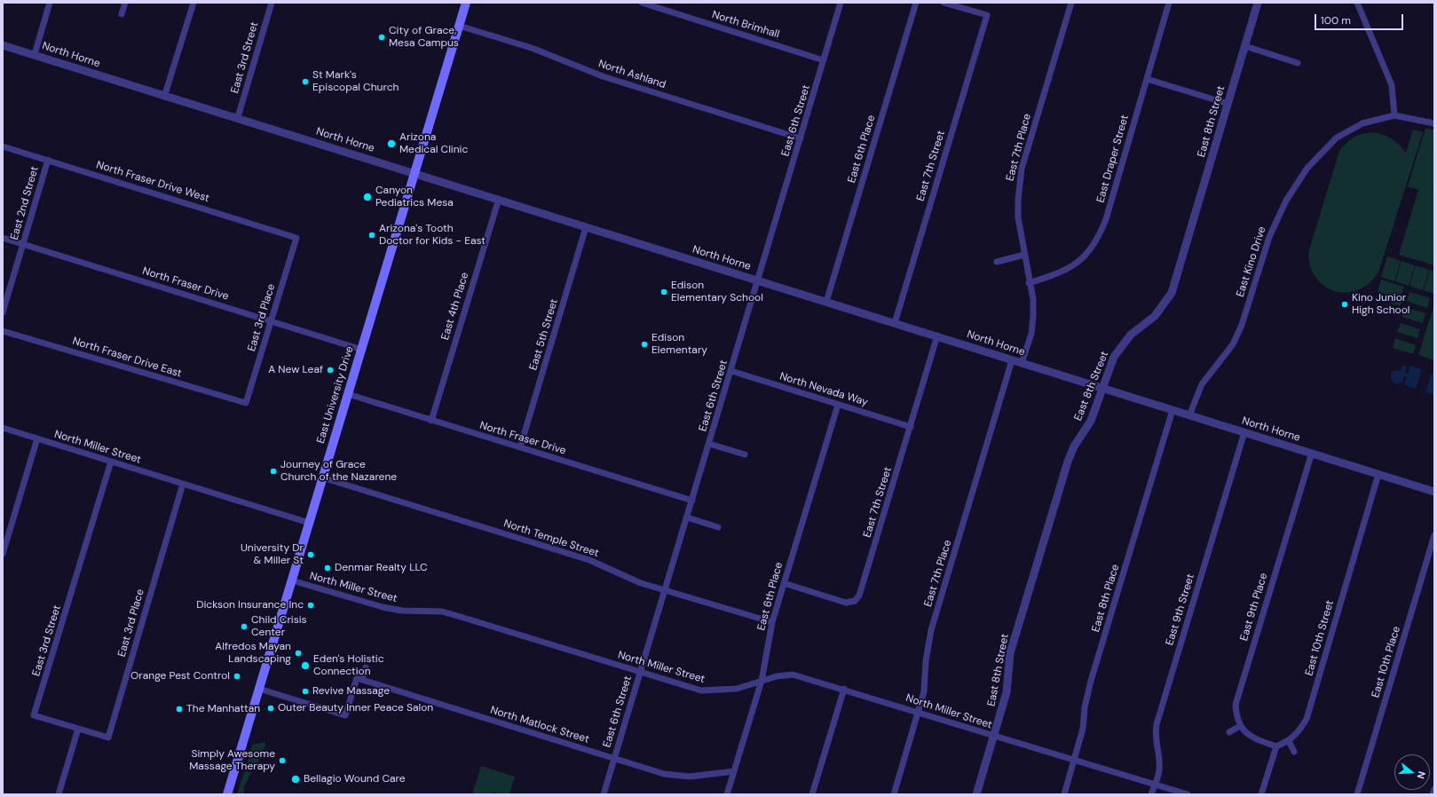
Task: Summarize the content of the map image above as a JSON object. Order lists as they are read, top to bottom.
{
  "streets": {
    "main road": ["East University Drive"],
    "street": [
      "North Brimhall",
      "North Horne",
      "East 3rd Street",
      "North Ashland",
      "East 6th Street",
      "East 8th Street",
      "East 7th Place",
      "East 6th Place",
      "East Draper Street",
      "East 7th Street",
      "North Fraser Drive West",
      "East 2nd Street",
      "East Kino Drive",
      "North Fraser Drive",
      "East 4th Place",
      "East 3rd Place",
      "East 5th Street",
      "North Fraser Drive East",
      "North Nevada Way",
      "North Miller Street",
      "North Temple Street",
      "East 8th Place",
      "East 9th Place",
      "East 9th Street",
      "East 10th Street",
      "East 10th Place",
      "North Matlock Street"
    ]
  },
  "crossings": [
    ["North Brimhall", "East 6th Street"],
    ["North Horne", "East 3rd Street"],
    ["North Horne", "East 6th Street"],
    ["North Horne", "East 8th Street"],
    ["North Horne", "East 7th Place"],
    ["North Horne", "East 6th Place"],
    ["North Horne", "East 7th Street"],
    ["North Horne", "East Kino Drive"],
    ["North Horne", "East 4th Place"],
    ["North Horne", "East 5th Street"],
    ["North Horne", "East University Drive"],
    ["North Horne", "East 8th Place"],
    ["North Horne", "East 9th Place"],
    ["North Horne", "East 9th Street"],
    ["North Horne", "East 10th Street"],
    ["East 3rd Street", "East 3rd Place"],
    ["East 3rd Street", "North Miller Street"],
    ["North Ashland", "East 6th Street"],
    ["North Ashland", "East University Drive"],
    ["East 6th Street", "North Fraser Drive"],
    ["East 6th Street", "North Nevada Way"],
    ["East 6th Street", "North Miller Street"],
    ["East 6th Street", "North Temple Street"],
    ["East 6th Street", "North Matlock Street"],
    ["East 8th Street", "North Miller Street"],
    ["East 7th Place", "East Draper Street"],
    ["East 7th Place", "North Miller Street"],
    ["East 6th Place", "East 7th Street"],
    ["East 6th Place", "North Nevada Way"],
    ["East 6th Place", "North Miller Street"],
    ["East 6th Place", "North Temple Street"],
    ["East 6th Place", "North Matlock Street"],
    ["East 7th Street", "North Nevada Way"],
    ["North Fraser Drive West", "East 2nd Street"],
    ["North Fraser Drive West", "East 3rd Place"],
    ["East 2nd Street", "North Fraser Drive"],
    ["North Fraser Drive", "East 4th Place"],
    ["North Fraser Drive", "East 3rd Place"],
    ["North Fraser Drive", "East 5th Street"],
    ["North Fraser Drive", "East University Drive"],
    ["East 3rd Place", "North Fraser Drive East"],
    ["East 3rd Place", "North Miller Street"],
    ["East University Drive", "North Miller Street"],
    ["East University Drive", "North Temple Street"],
    ["North Miller Street", "East 8th Place"],
    ["North Miller Street", "East 9th Street"]
  ],
  "places": [
    "City of Grace, Mesa Campus",
    "St Mark's Episcopal Church",
    "Arizona Medical Clinic",
    "Canyon Pediatrics Mesa",
    "Arizona's Tooth Doctor for Kids - East",
    "Edison Elementary School",
    "Kino Junior High School",
    "Edison Elementary",
    "A New Leaf",
    "Journey of Grace Church of the Nazarene",
    "University Dr & Miller St",
    "Denmar Realty LLC",
    "Dickson Insurance Inc",
    "Child Crisis Center",
    "Alfredos Mayan Landscaping",
    "Eden's Holistic Connection",
    "Orange Pest Control",
    "Revive Massage",
    "Outer Beauty Inner Peace Salon",
    "The Manhattan",
    "Simply Awesome Massage Therapy",
    "Bellagio Wound Care"
  ],
  "scale_bar": "100 m",
  "north": "right"
}
